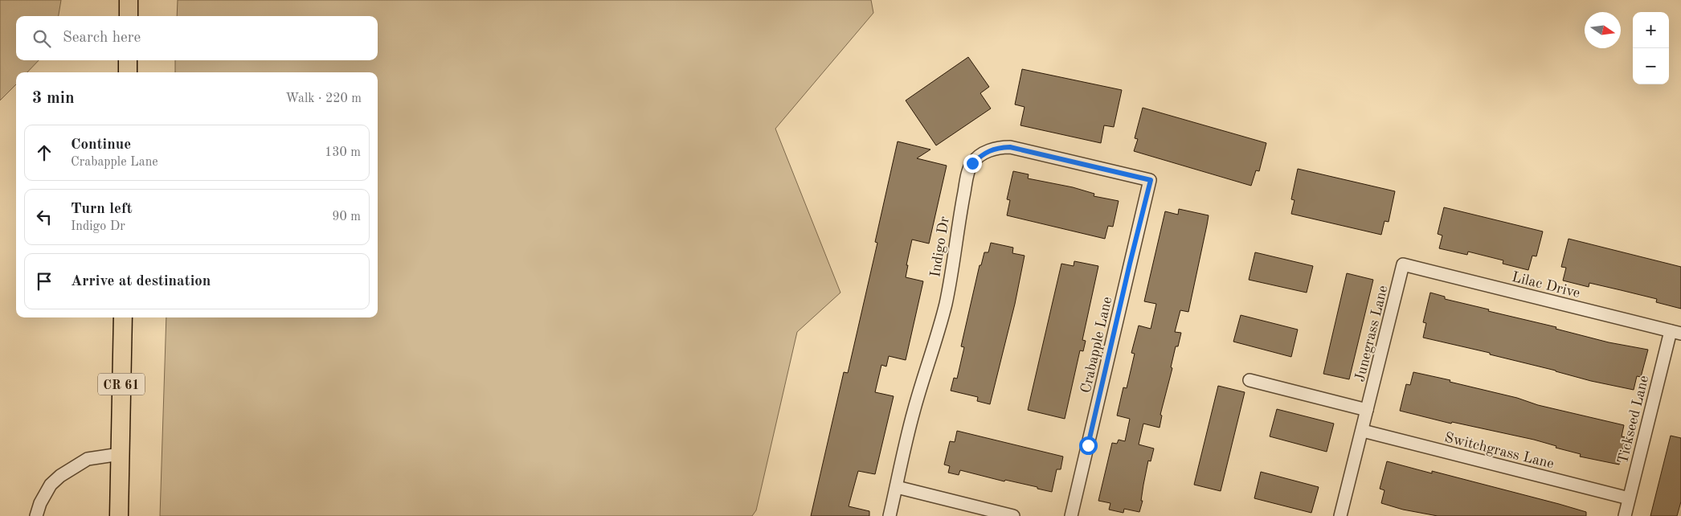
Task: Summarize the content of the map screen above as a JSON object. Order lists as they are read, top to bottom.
{
  "streets": {
    "main road": ["CR 61"],
    "street": [
      "Indigo Dr",
      "Lilac Drive",
      "Junegrass Lane",
      "Crabapple Lane",
      "Tickseed Lane",
      "Switchgrass Lane"
    ]
  },
  "crossings": [
    ["Indigo Dr", "Crabapple Lane"],
    ["Lilac Drive", "Junegrass Lane"],
    ["Lilac Drive", "Tickseed Lane"],
    ["Junegrass Lane", "Switchgrass Lane"],
    ["Tickseed Lane", "Switchgrass Lane"]
  ],
  "north": "right",
  "page": {
    "map_buttons": ["+", "−"],
    "search": "Search here",
    "heading": ["3 min", "Walk · 220 m"],
    "list": [
      ["Continue", "Crabapple Lane", "130 m"],
      ["Turn left", "Indigo Dr", "90 m"],
      "Arrive at destination"
    ]
  }
}
